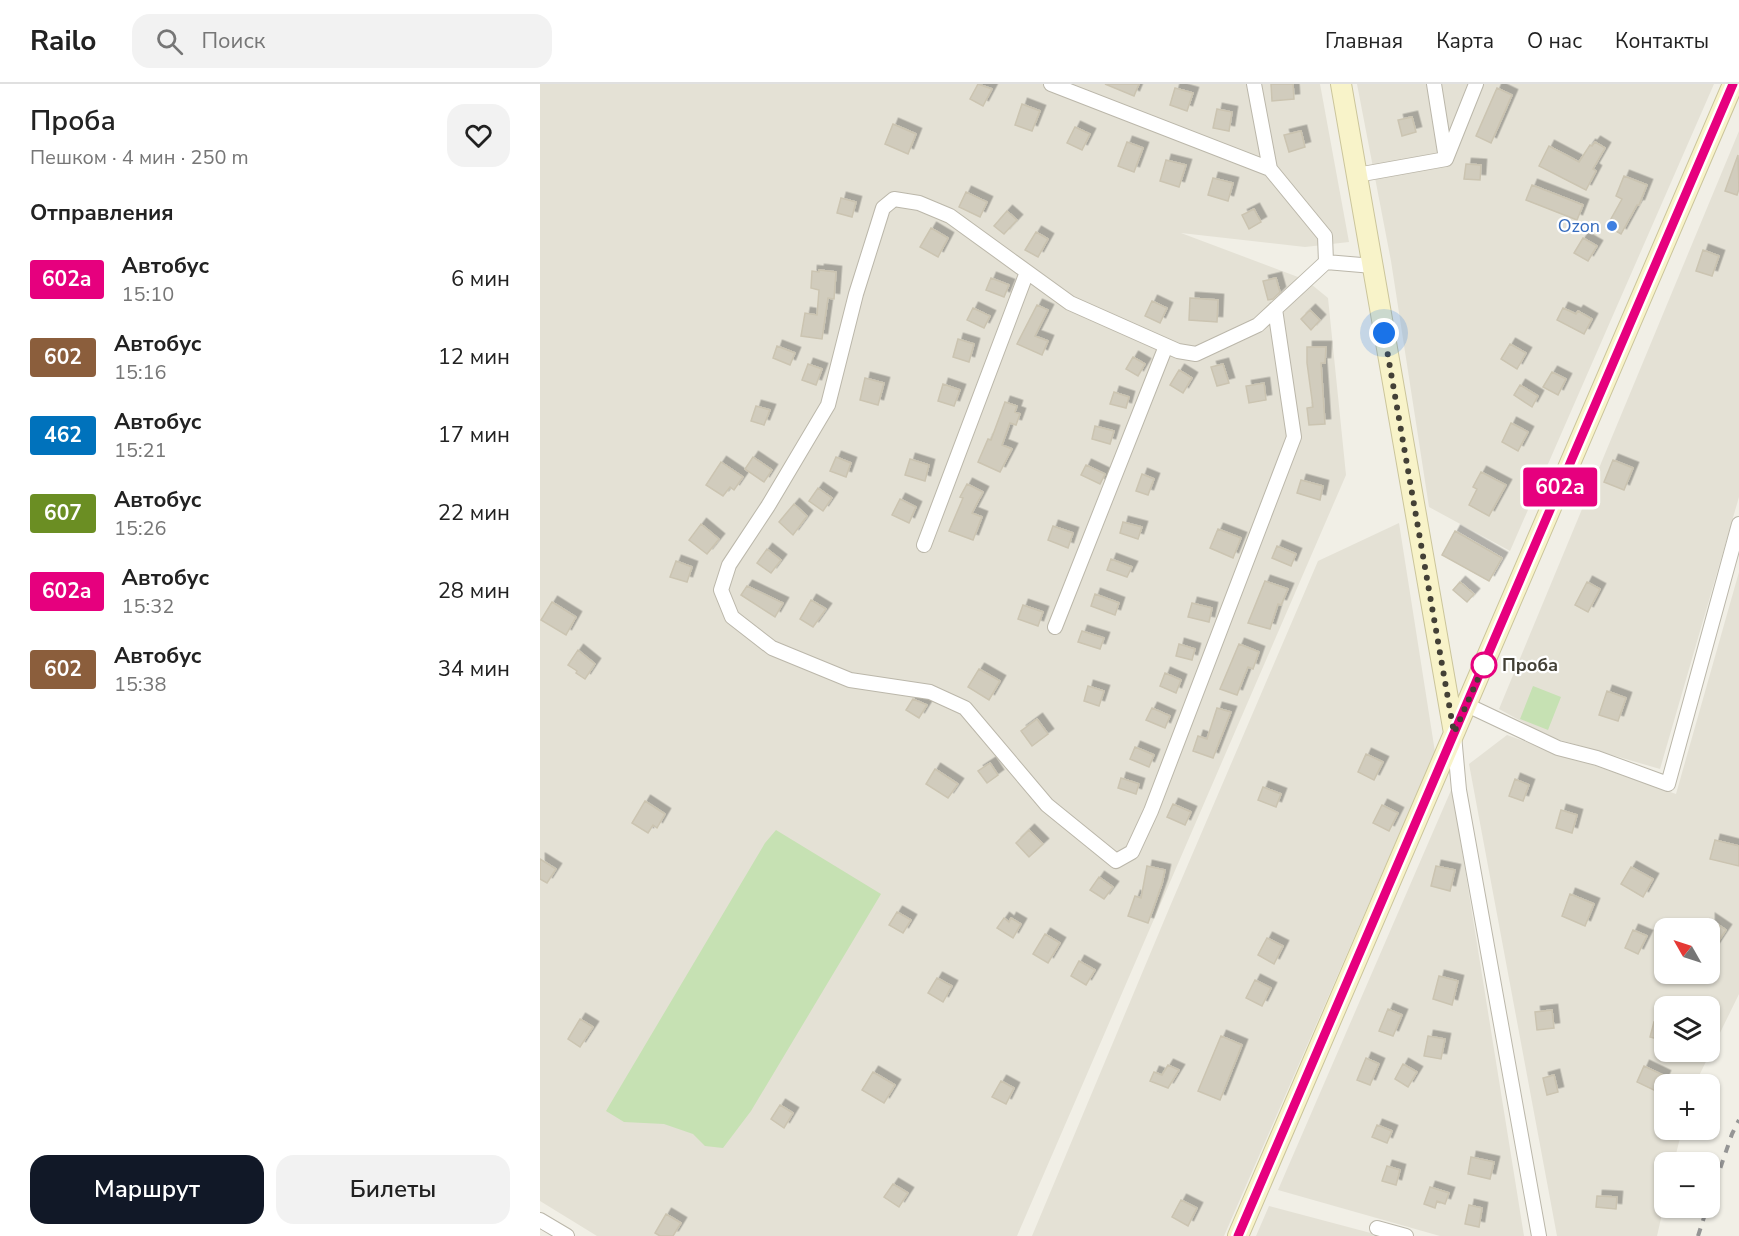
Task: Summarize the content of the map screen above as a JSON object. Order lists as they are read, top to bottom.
{
  "places": ["Ozon", "Проба"],
  "lines": ["bus line 602а"],
  "north": "top left",
  "page": {
    "header": "Railo",
    "search": "Поиск",
    "nav": [
      "Главная",
      "Карта",
      "О нас",
      "Контакты"
    ],
    "heading": [
      ["Проба", "Пешком · 4 мин · 250 m"],
      "Отправления"
    ],
    "on_map": "602а",
    "list": [
      {
        "mark": "602а",
        "name": "Автобус",
        "note": "15:10",
        "value": "6 мин"
      },
      {
        "mark": "602",
        "name": "Автобус",
        "note": "15:16",
        "value": "12 мин"
      },
      {
        "mark": "462",
        "name": "Автобус",
        "note": "15:21",
        "value": "17 мин"
      },
      {
        "mark": "607",
        "name": "Автобус",
        "note": "15:26",
        "value": "22 мин"
      },
      {
        "mark": "602а",
        "name": "Автобус",
        "note": "15:32",
        "value": "28 мин"
      },
      {
        "mark": "602",
        "name": "Автобус",
        "note": "15:38",
        "value": "34 мин"
      }
    ],
    "map_buttons": ["+", "−"],
    "buttons": ["Маршрут", "Билеты"]
  }
}
